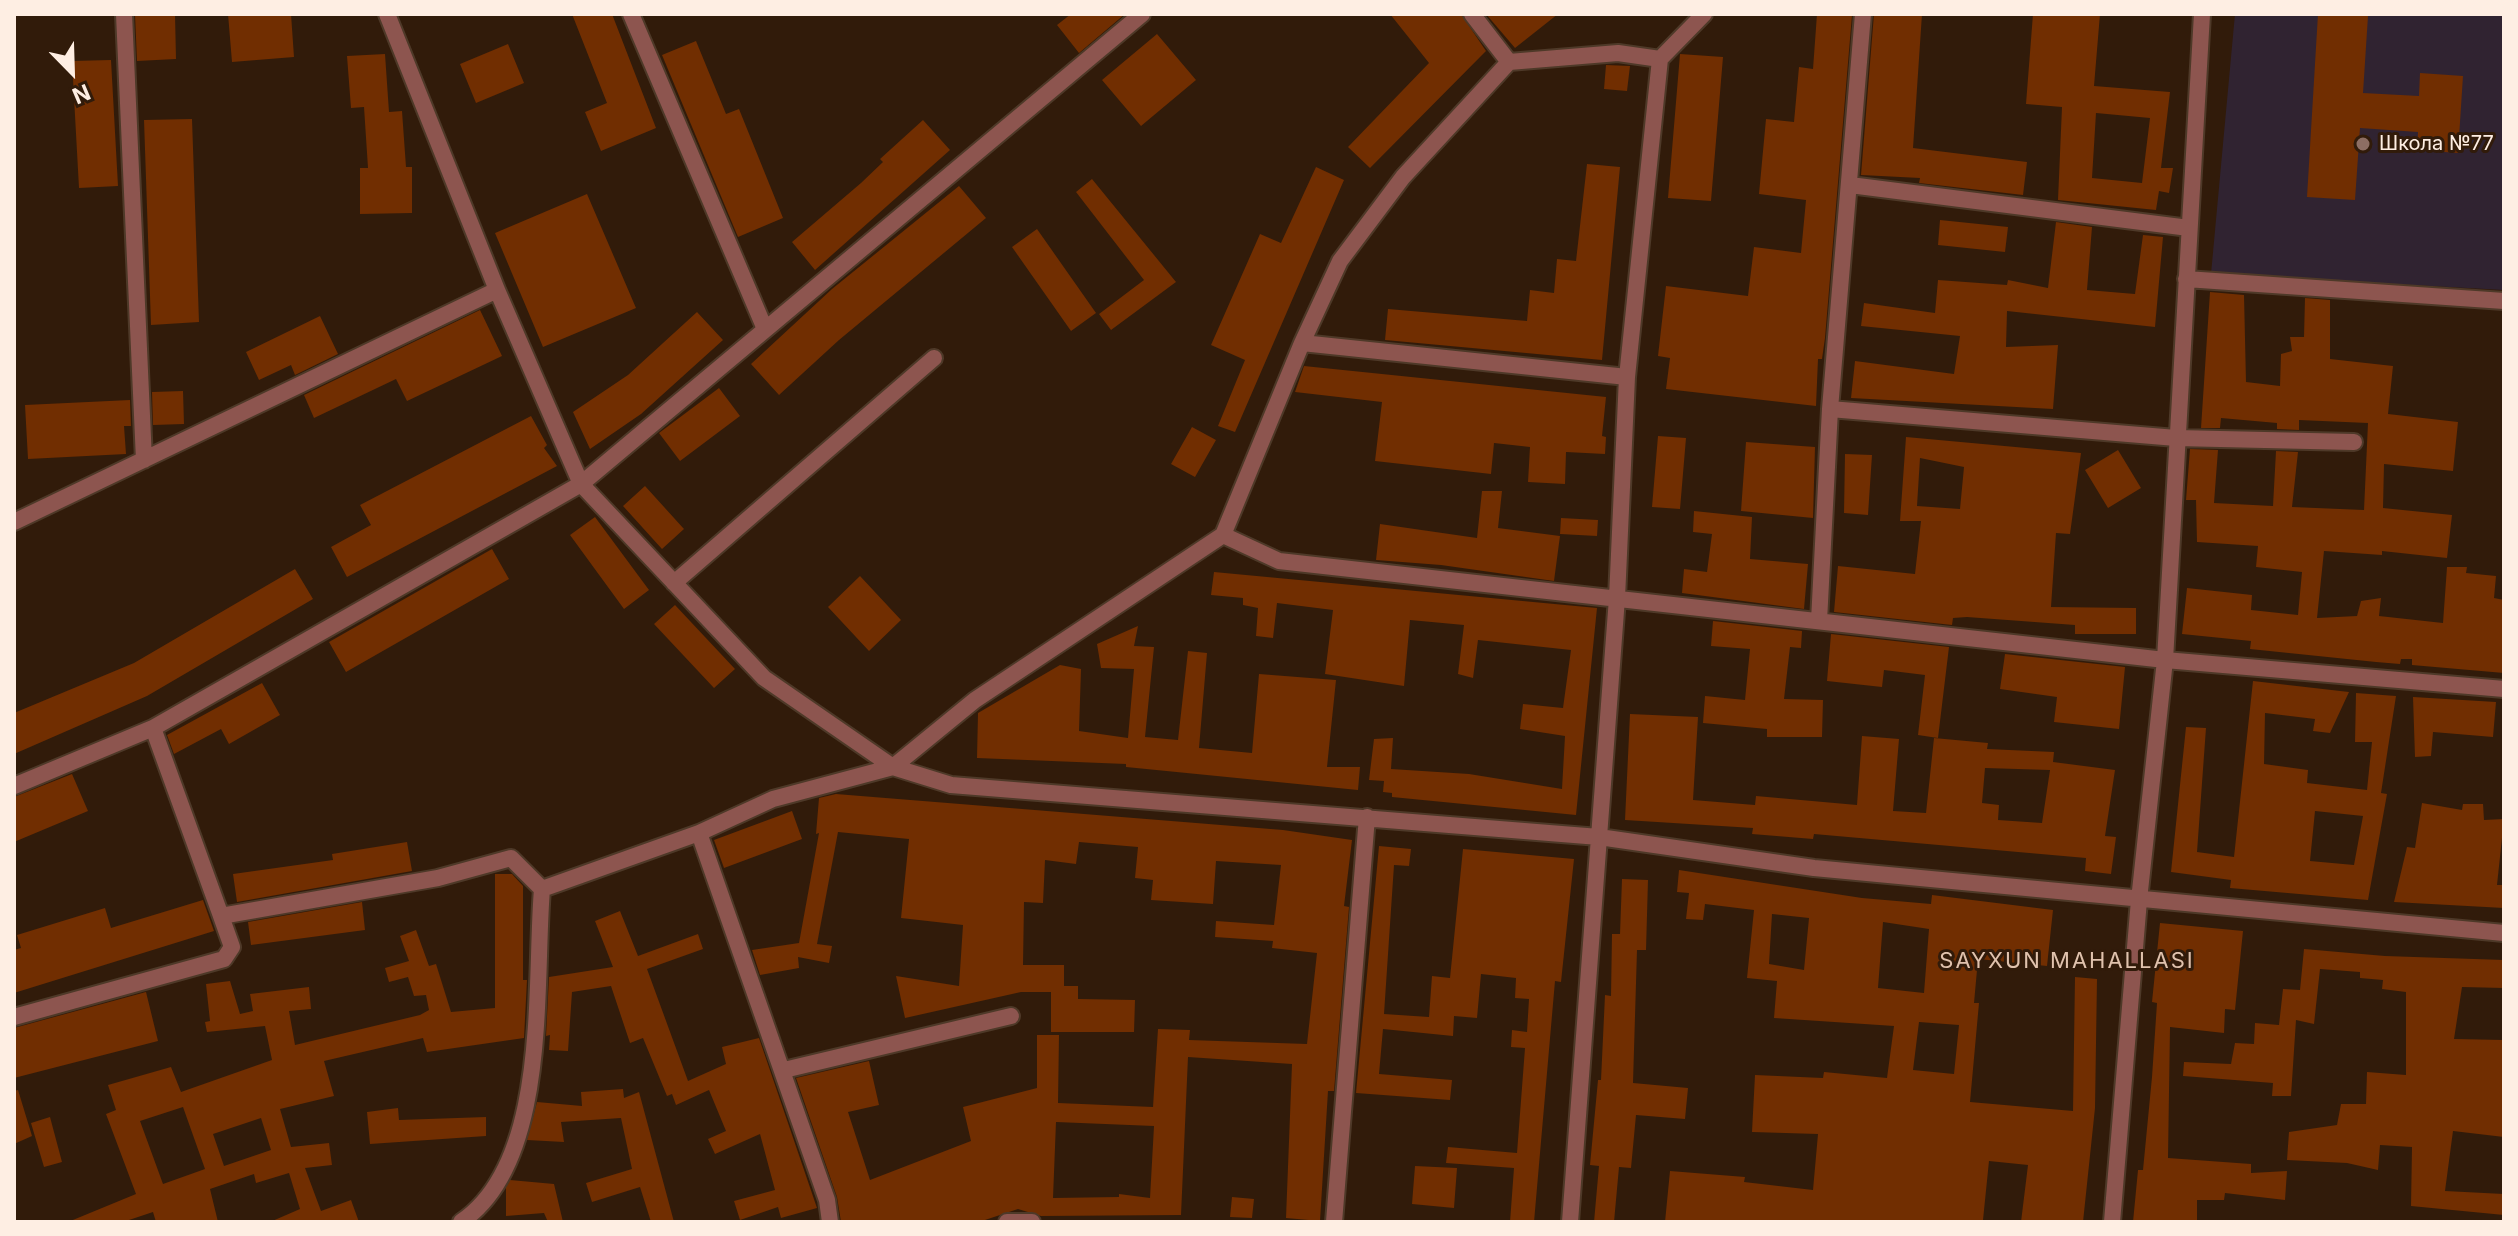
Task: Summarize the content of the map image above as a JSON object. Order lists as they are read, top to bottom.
{
  "districts": ["SAYXUN MAHALLASI"],
  "places": ["Школа №77"],
  "north": "bottom right"
}
